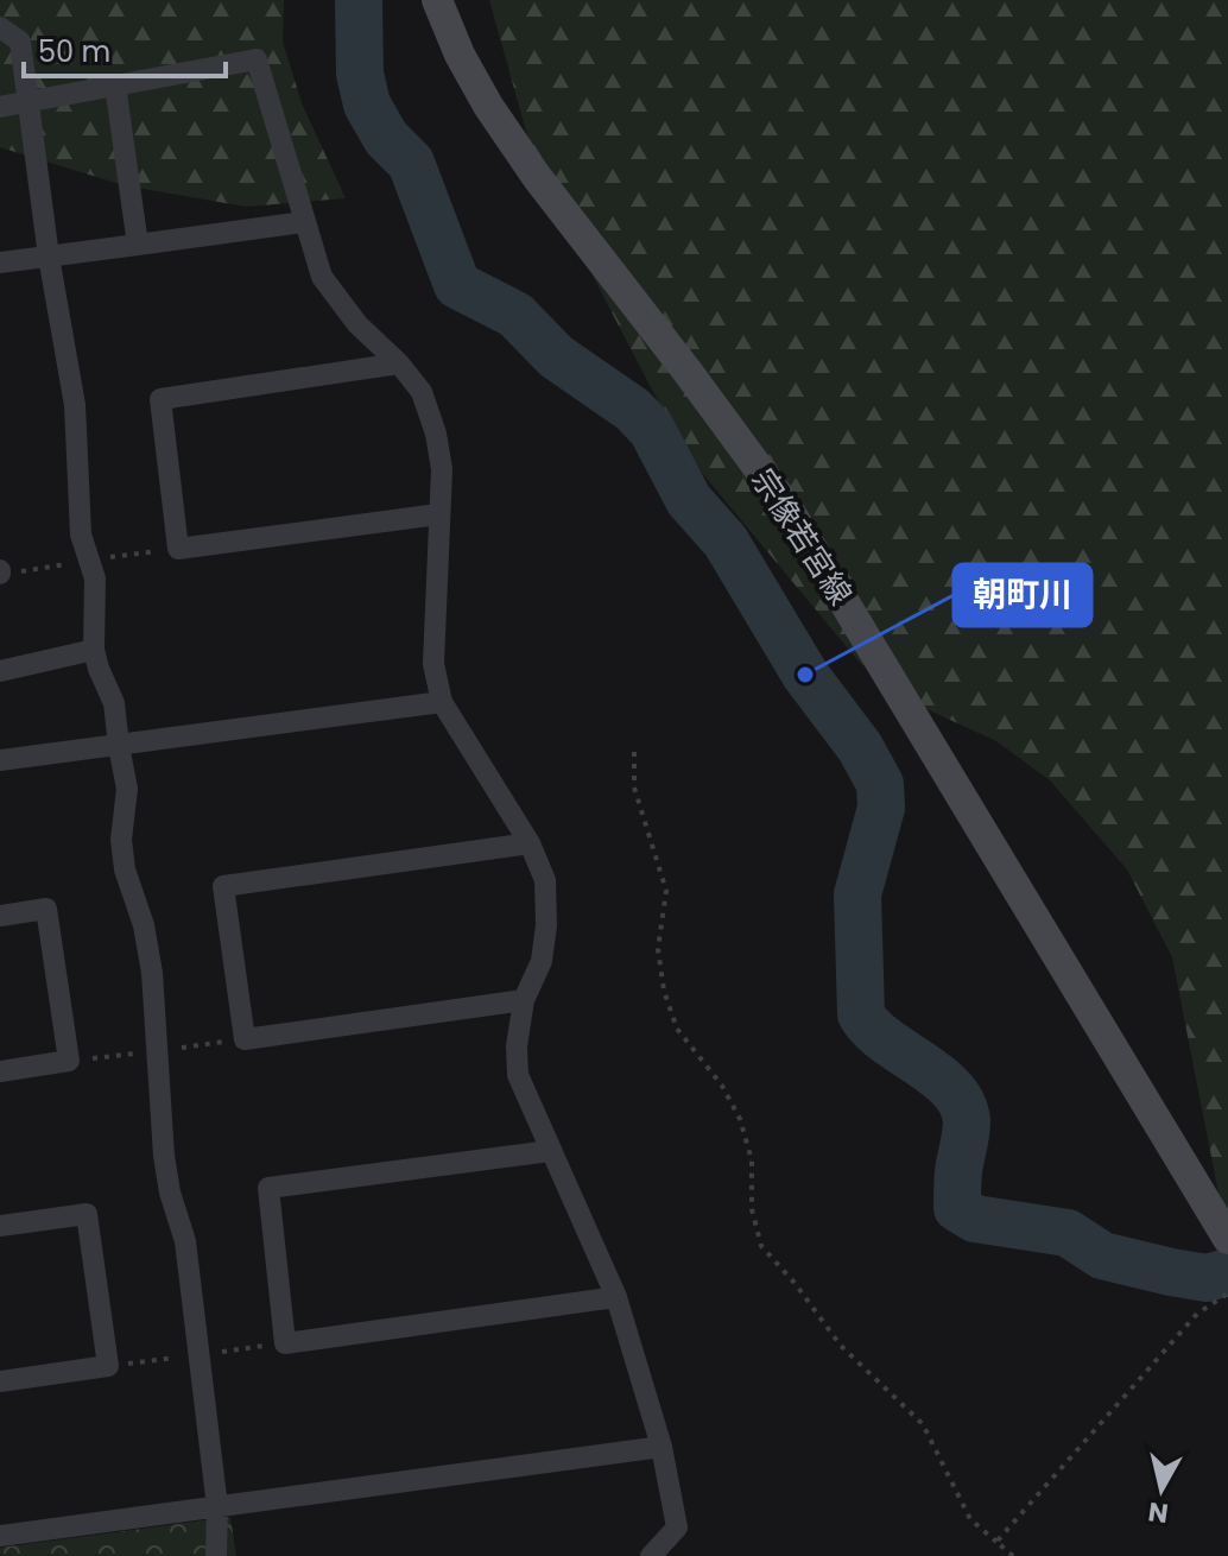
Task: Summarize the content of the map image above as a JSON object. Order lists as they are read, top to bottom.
{
  "streets": {
    "main road": ["宗像若宮線"]
  },
  "places": ["朝町川"],
  "scale_bar": "50 m",
  "north": "bottom"
}
